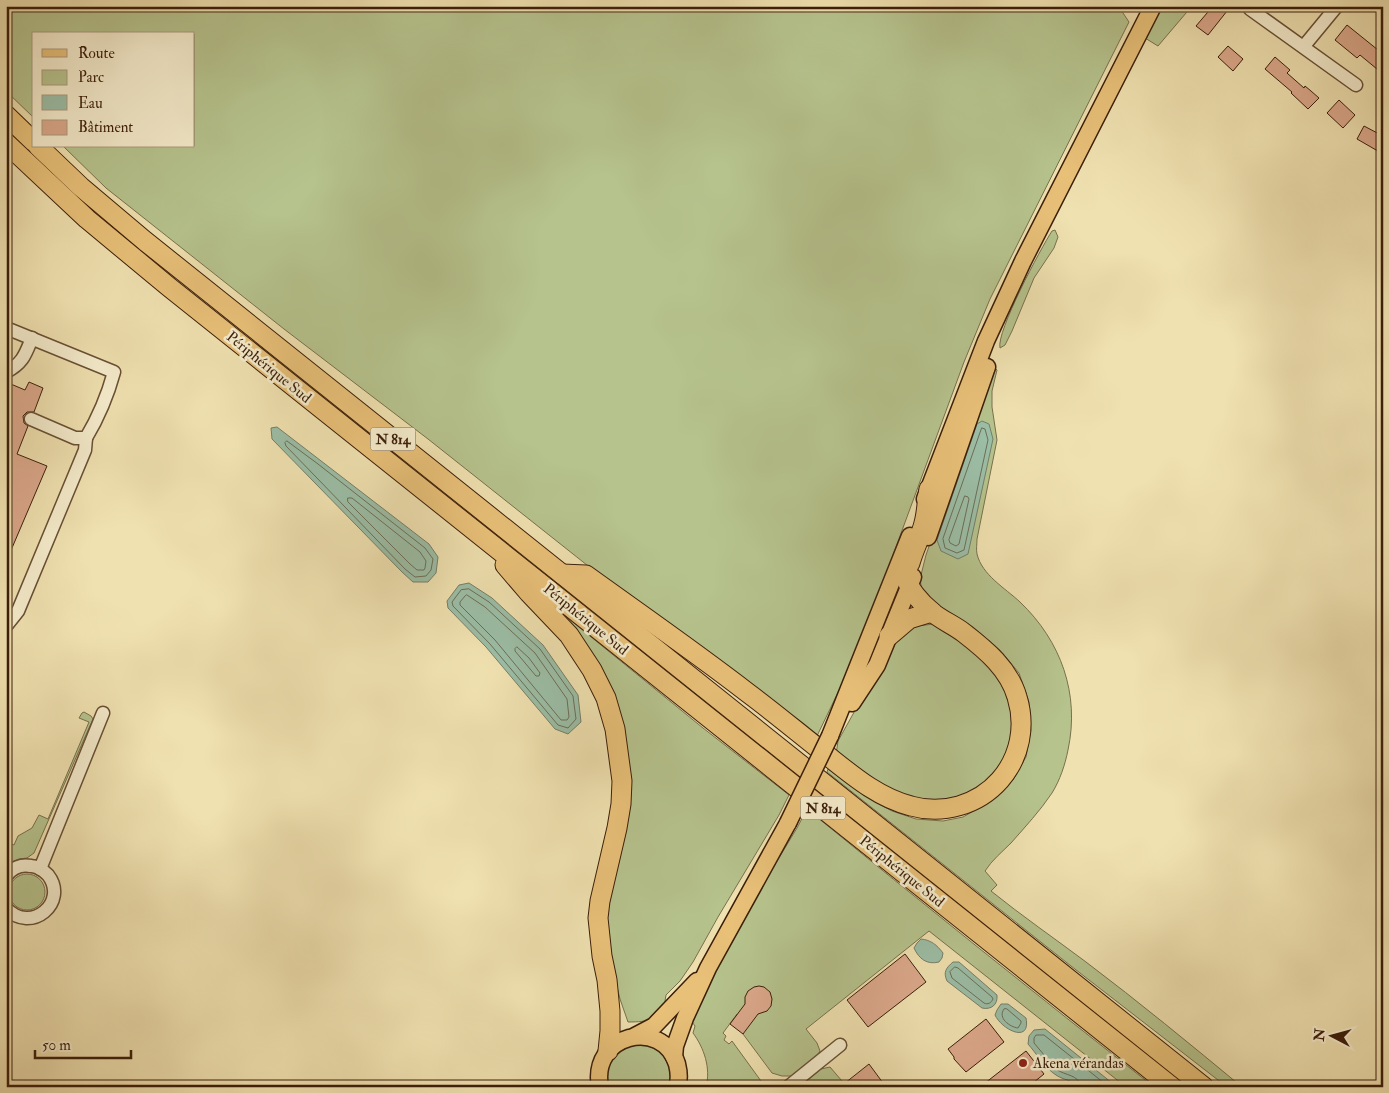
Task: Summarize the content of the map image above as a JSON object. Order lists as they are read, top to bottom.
{
  "streets": {
    "highway": ["Périphérique Sud", "N 814"]
  },
  "crossings": [
    ["Périphérique Sud", "N 814"]
  ],
  "places": ["Akena vérandas"],
  "legend": [
    "Route",
    "Parc",
    "Eau",
    "Bâtiment"
  ],
  "scale_bar": "50 m",
  "north": "left"
}
